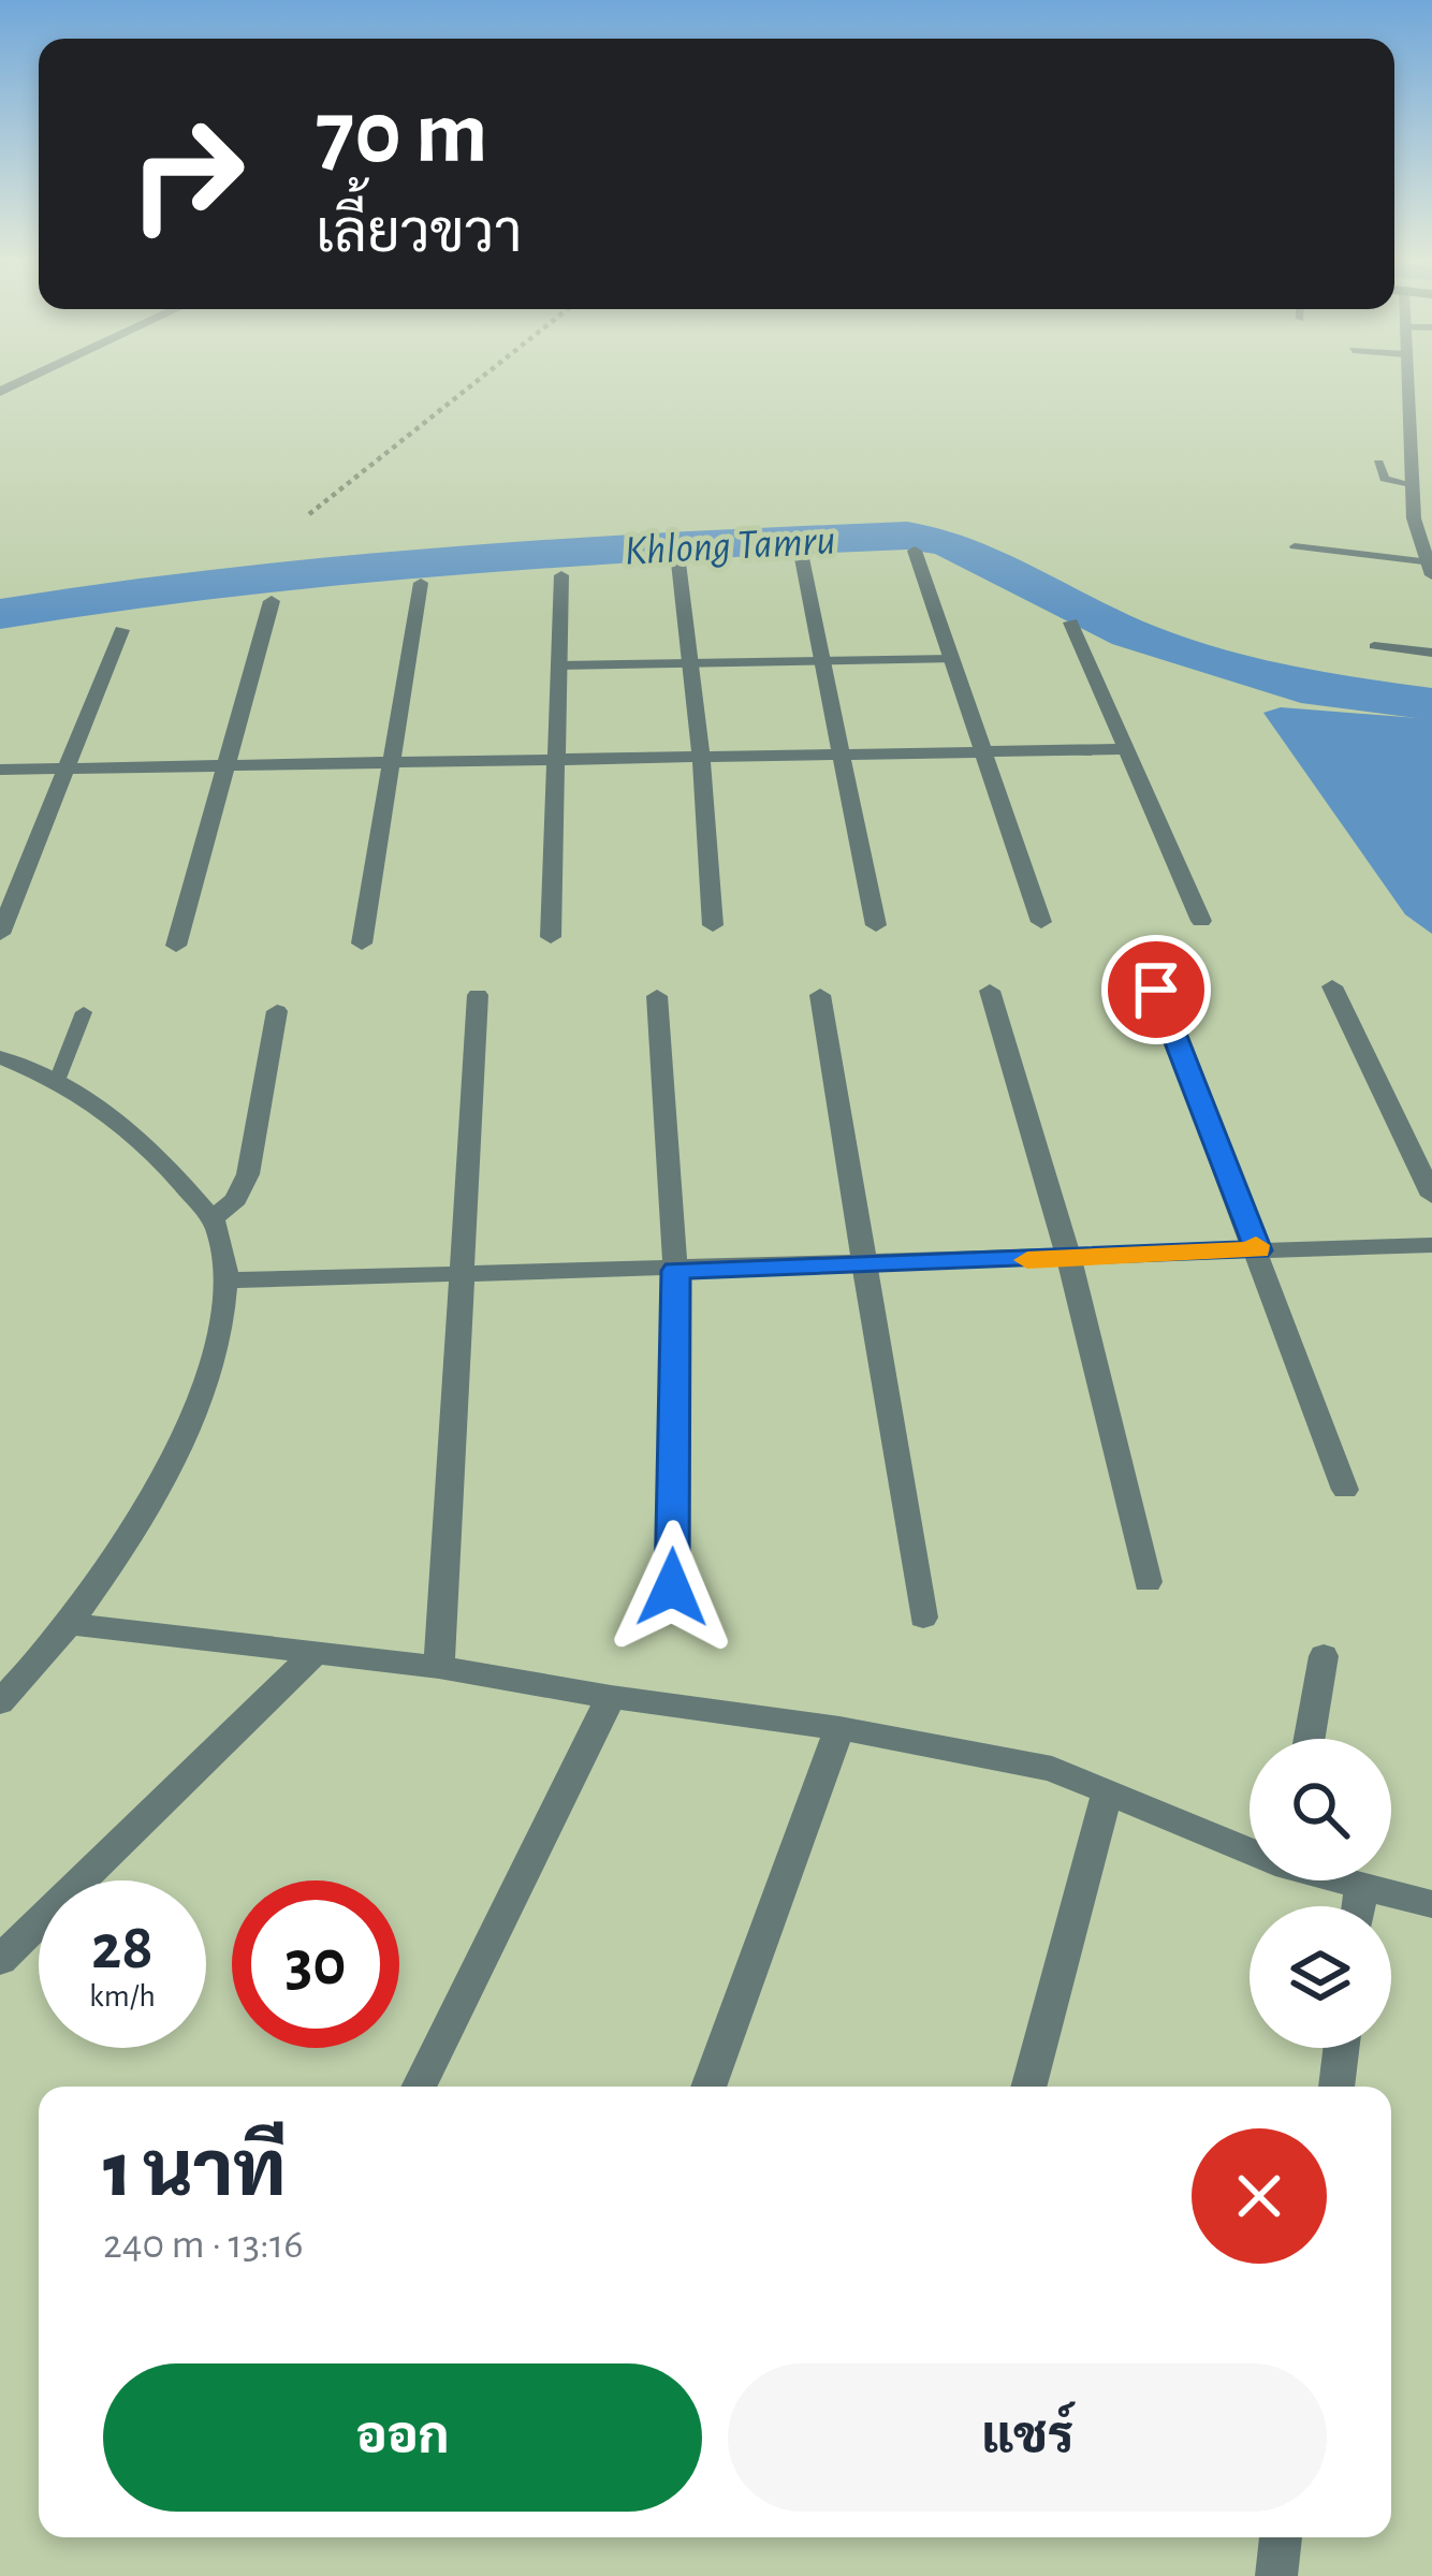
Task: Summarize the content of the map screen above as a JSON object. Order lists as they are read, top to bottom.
{
  "water": ["Khlong Tamru"],
  "page": {
    "turn": ["70 m", "เลี้ยวขวา"],
    "speed": "28 km/h",
    "limit": "30",
    "heading": ["1 นาที", "240 m · 13:16"],
    "buttons": ["ออก", "แชร์"]
  }
}
